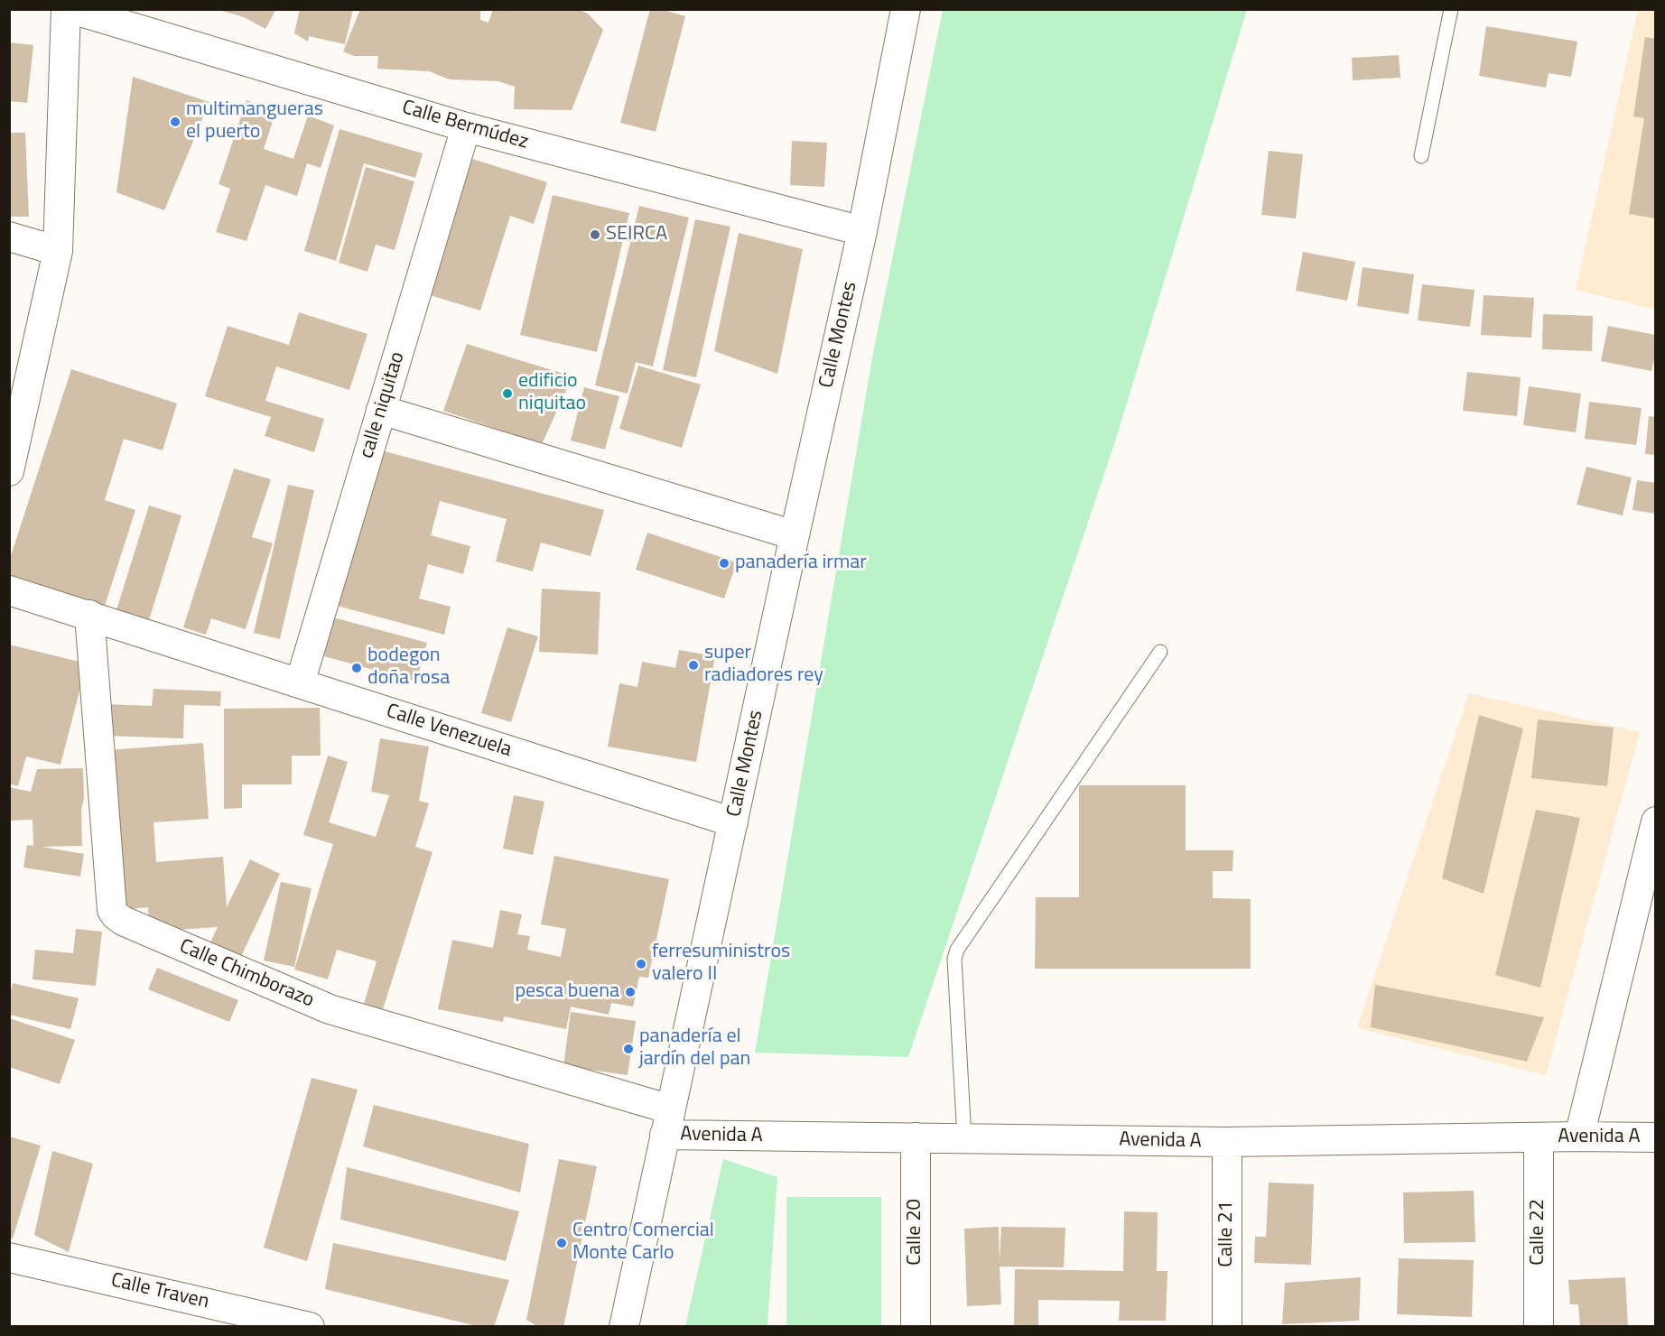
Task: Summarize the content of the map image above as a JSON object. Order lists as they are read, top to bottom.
{
  "streets": {
    "street": [
      "Calle Bermúdez",
      "Calle Montes",
      "calle niquitao",
      "Calle Venezuela",
      "Calle Chimborazo",
      "Avenida A",
      "Calle 20",
      "Calle 22",
      "Calle 21",
      "Calle Traven"
    ]
  },
  "crossings": [
    ["Calle Bermúdez", "Calle Montes"],
    ["Calle Bermúdez", "calle niquitao"],
    ["Calle Montes", "Calle Venezuela"],
    ["Calle Montes", "Calle Chimborazo"],
    ["Calle Montes", "Avenida A"],
    ["calle niquitao", "Calle Venezuela"],
    ["Calle Venezuela", "Calle Chimborazo"],
    ["Calle Chimborazo", "Avenida A"],
    ["Avenida A", "Calle 20"],
    ["Avenida A", "Calle 22"],
    ["Avenida A", "Calle 21"]
  ],
  "places": [
    "multimangueras el puerto",
    "SEIRCA",
    "edificio niquitao",
    "panadería irmar",
    "super radiadores rey",
    "bodegon doña rosa",
    "ferresuministros valero II",
    "pesca buena",
    "panadería el jardín del pan",
    "Centro Comercial Monte Carlo"
  ]
}
